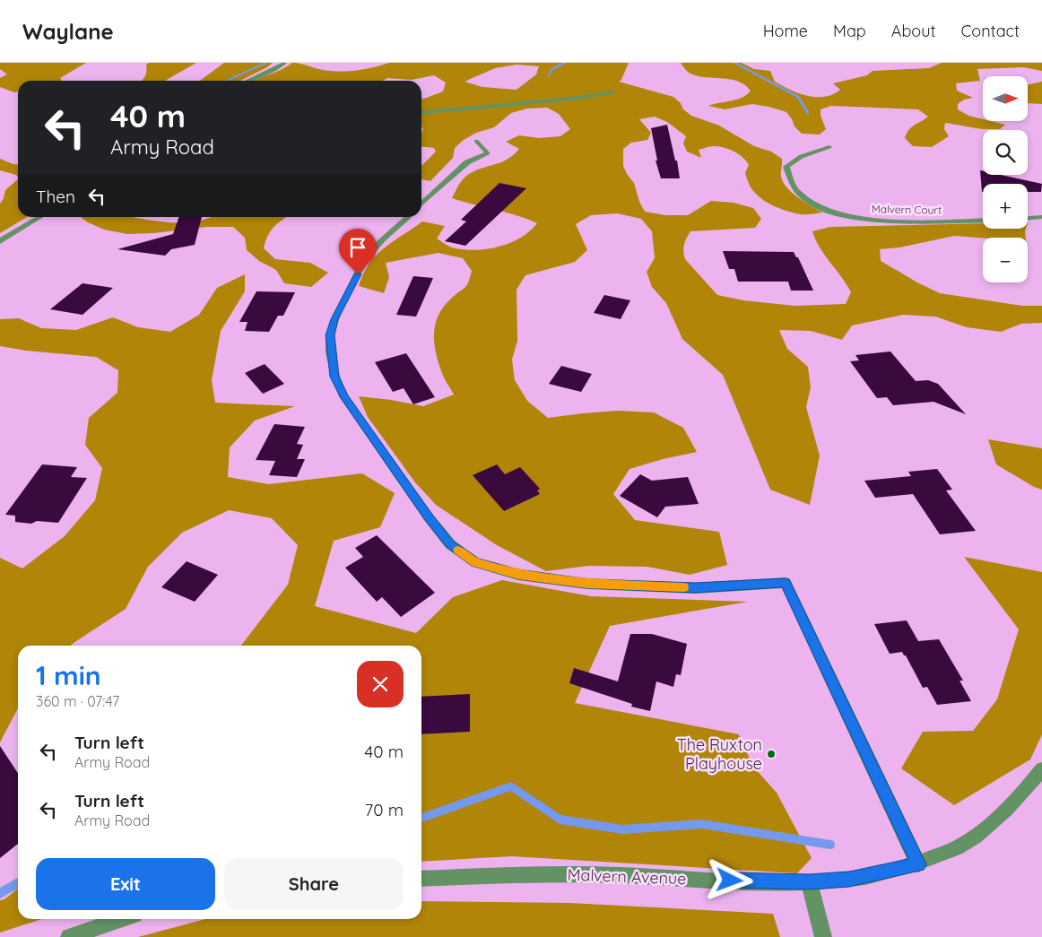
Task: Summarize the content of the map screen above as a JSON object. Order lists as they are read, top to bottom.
{
  "streets": {
    "street": ["Malvern Court", "Malvern Avenue"]
  },
  "places": ["The Ruxton Playhouse"],
  "north": "right",
  "page": {
    "header": "Waylane",
    "nav": [
      "Home",
      "Map",
      "About",
      "Contact"
    ],
    "map_buttons": ["+", "−"],
    "turn": ["40 m", "Army Road"],
    "then": "Then",
    "heading": ["1 min", "360 m · 07:47"],
    "list": [
      {
        "name": "Turn left",
        "note": "Army Road",
        "value": "40 m"
      },
      {
        "name": "Turn left",
        "note": "Army Road",
        "value": "70 m"
      }
    ],
    "buttons": ["Exit", "Share"]
  }
}
